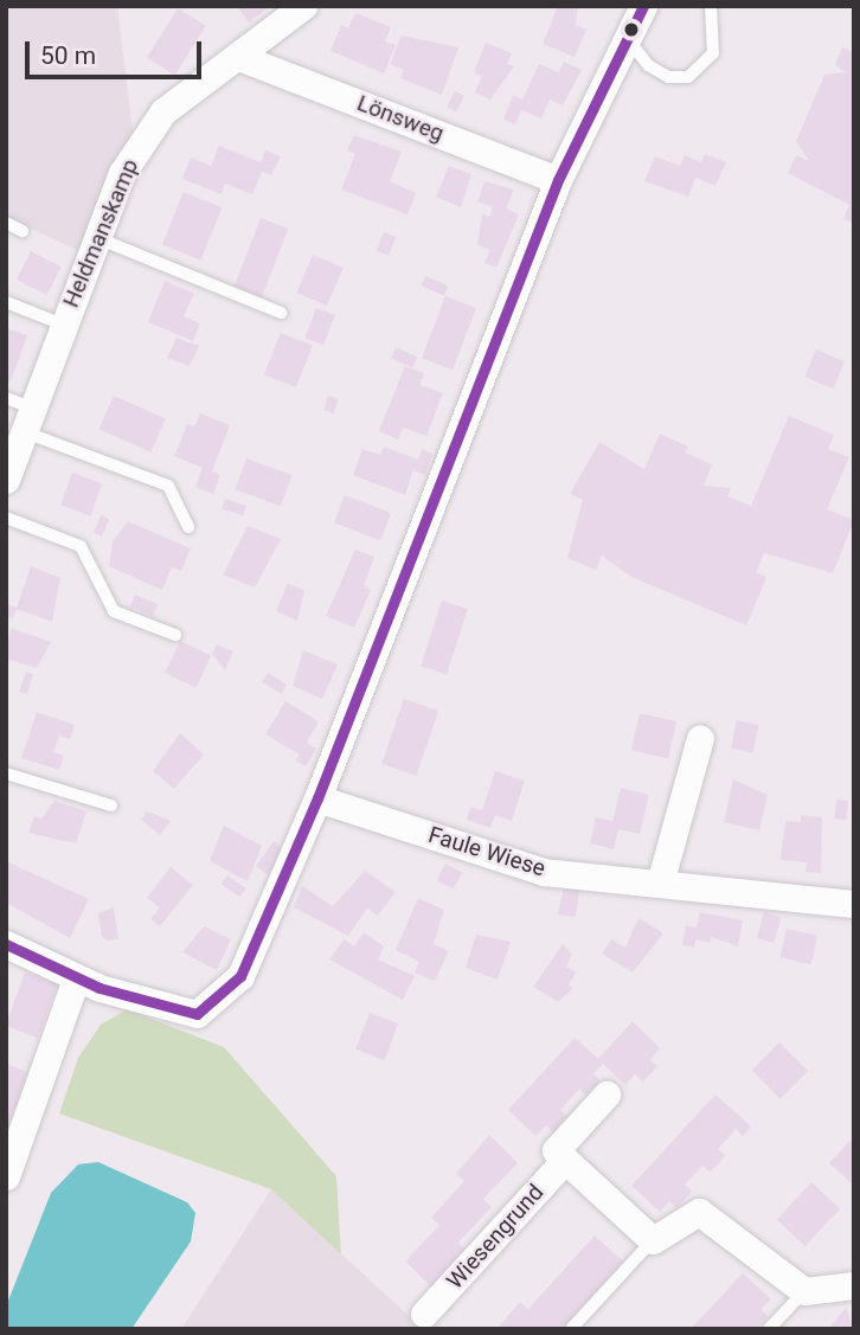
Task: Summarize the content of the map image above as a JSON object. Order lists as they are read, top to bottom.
{
  "streets": {
    "street": [
      "Lönsweg",
      "Heldmanskamp",
      "Faule Wiese",
      "Wiesengrund"
    ]
  },
  "crossings": [
    ["Lönsweg", "Heldmanskamp"]
  ],
  "scale_bar": "50 m"
}
